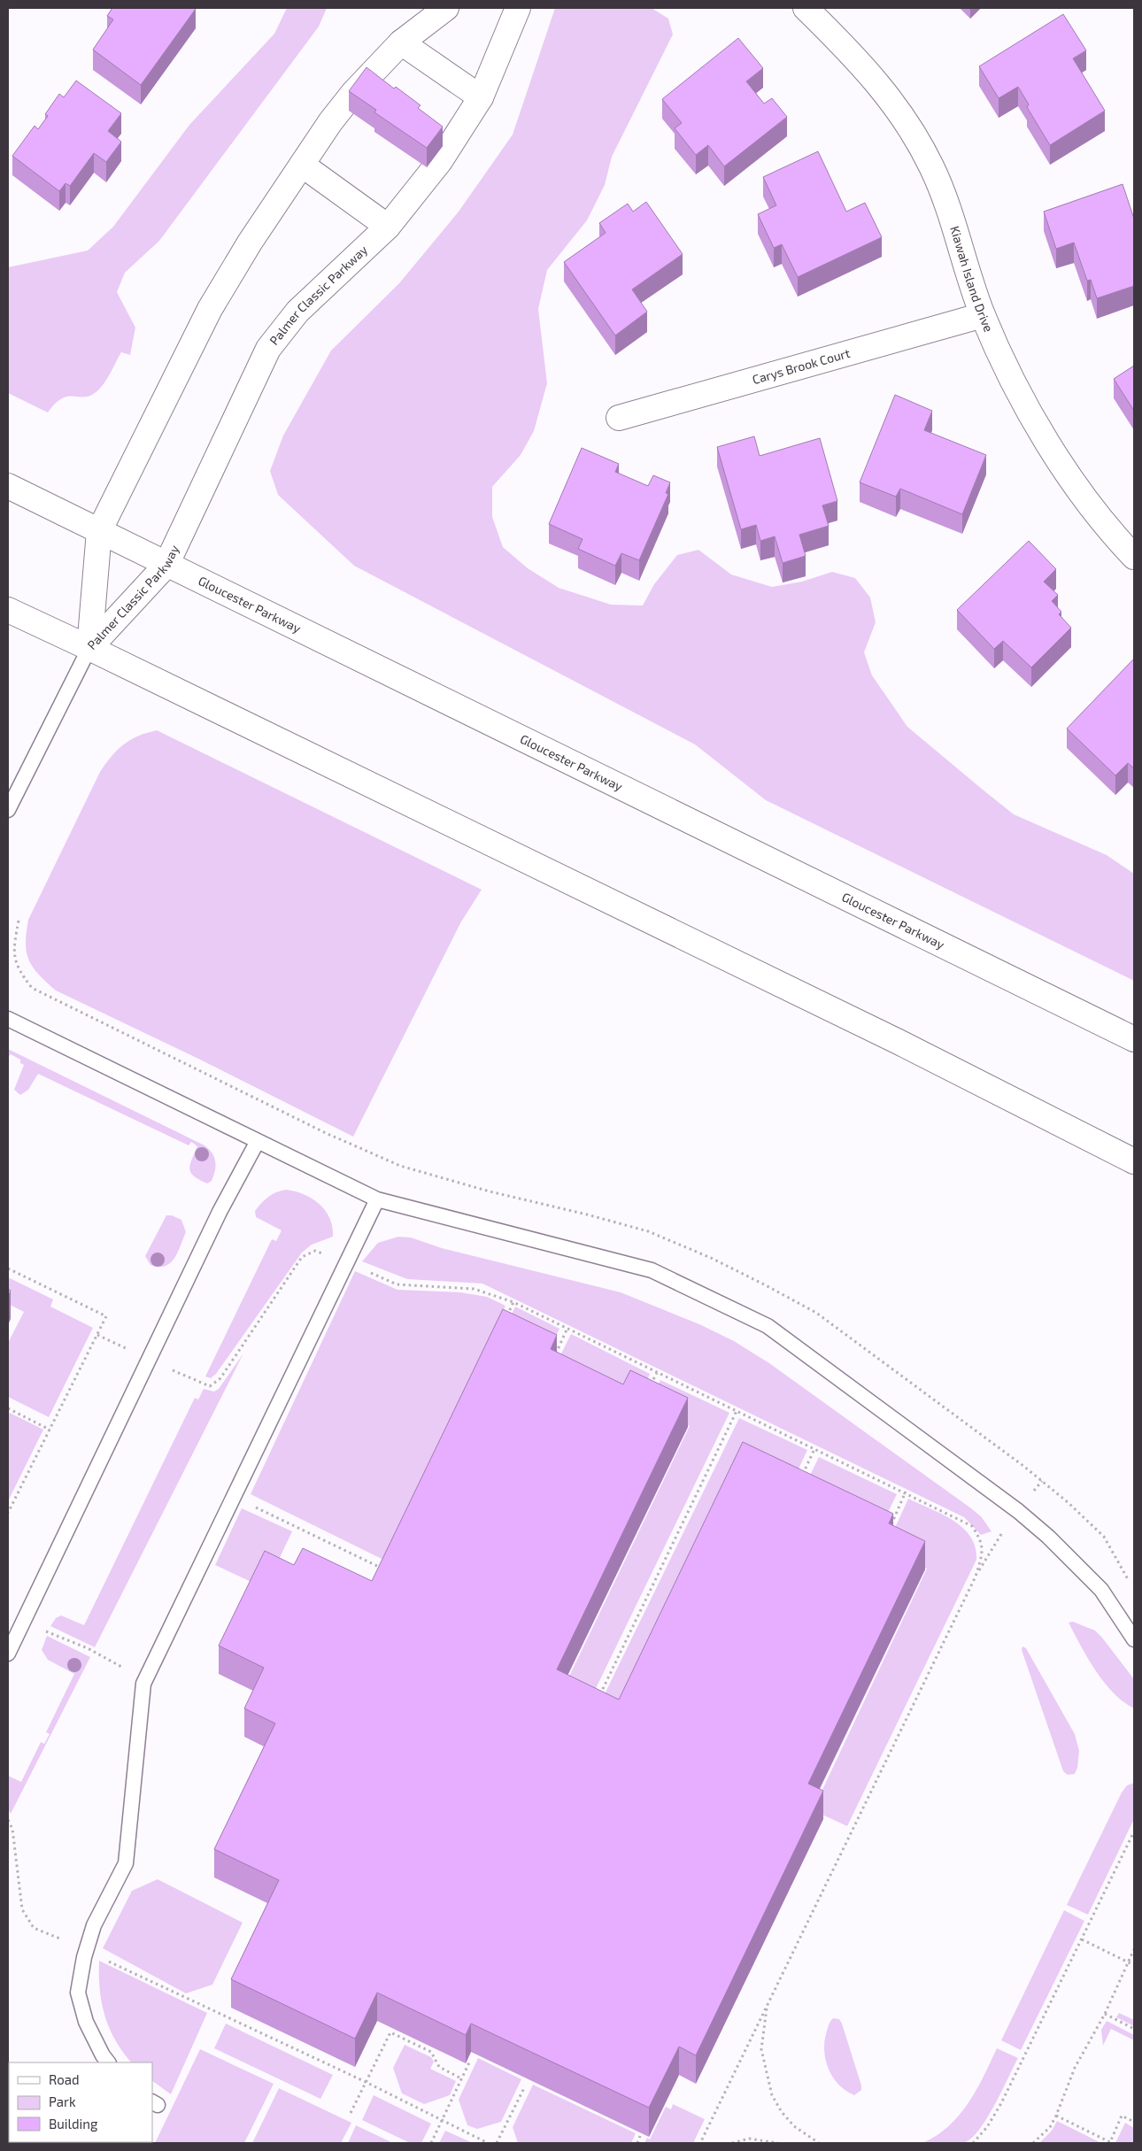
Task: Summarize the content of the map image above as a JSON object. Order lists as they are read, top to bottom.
{
  "streets": {
    "street": [
      "Kiawah Island Drive",
      "Palmer Classic Parkway",
      "Carys Brook Court",
      "Gloucester Parkway"
    ]
  },
  "crossings": [
    ["Kiawah Island Drive", "Carys Brook Court"],
    ["Palmer Classic Parkway", "Gloucester Parkway"]
  ],
  "legend": ["Road", "Park", "Building"]
}
